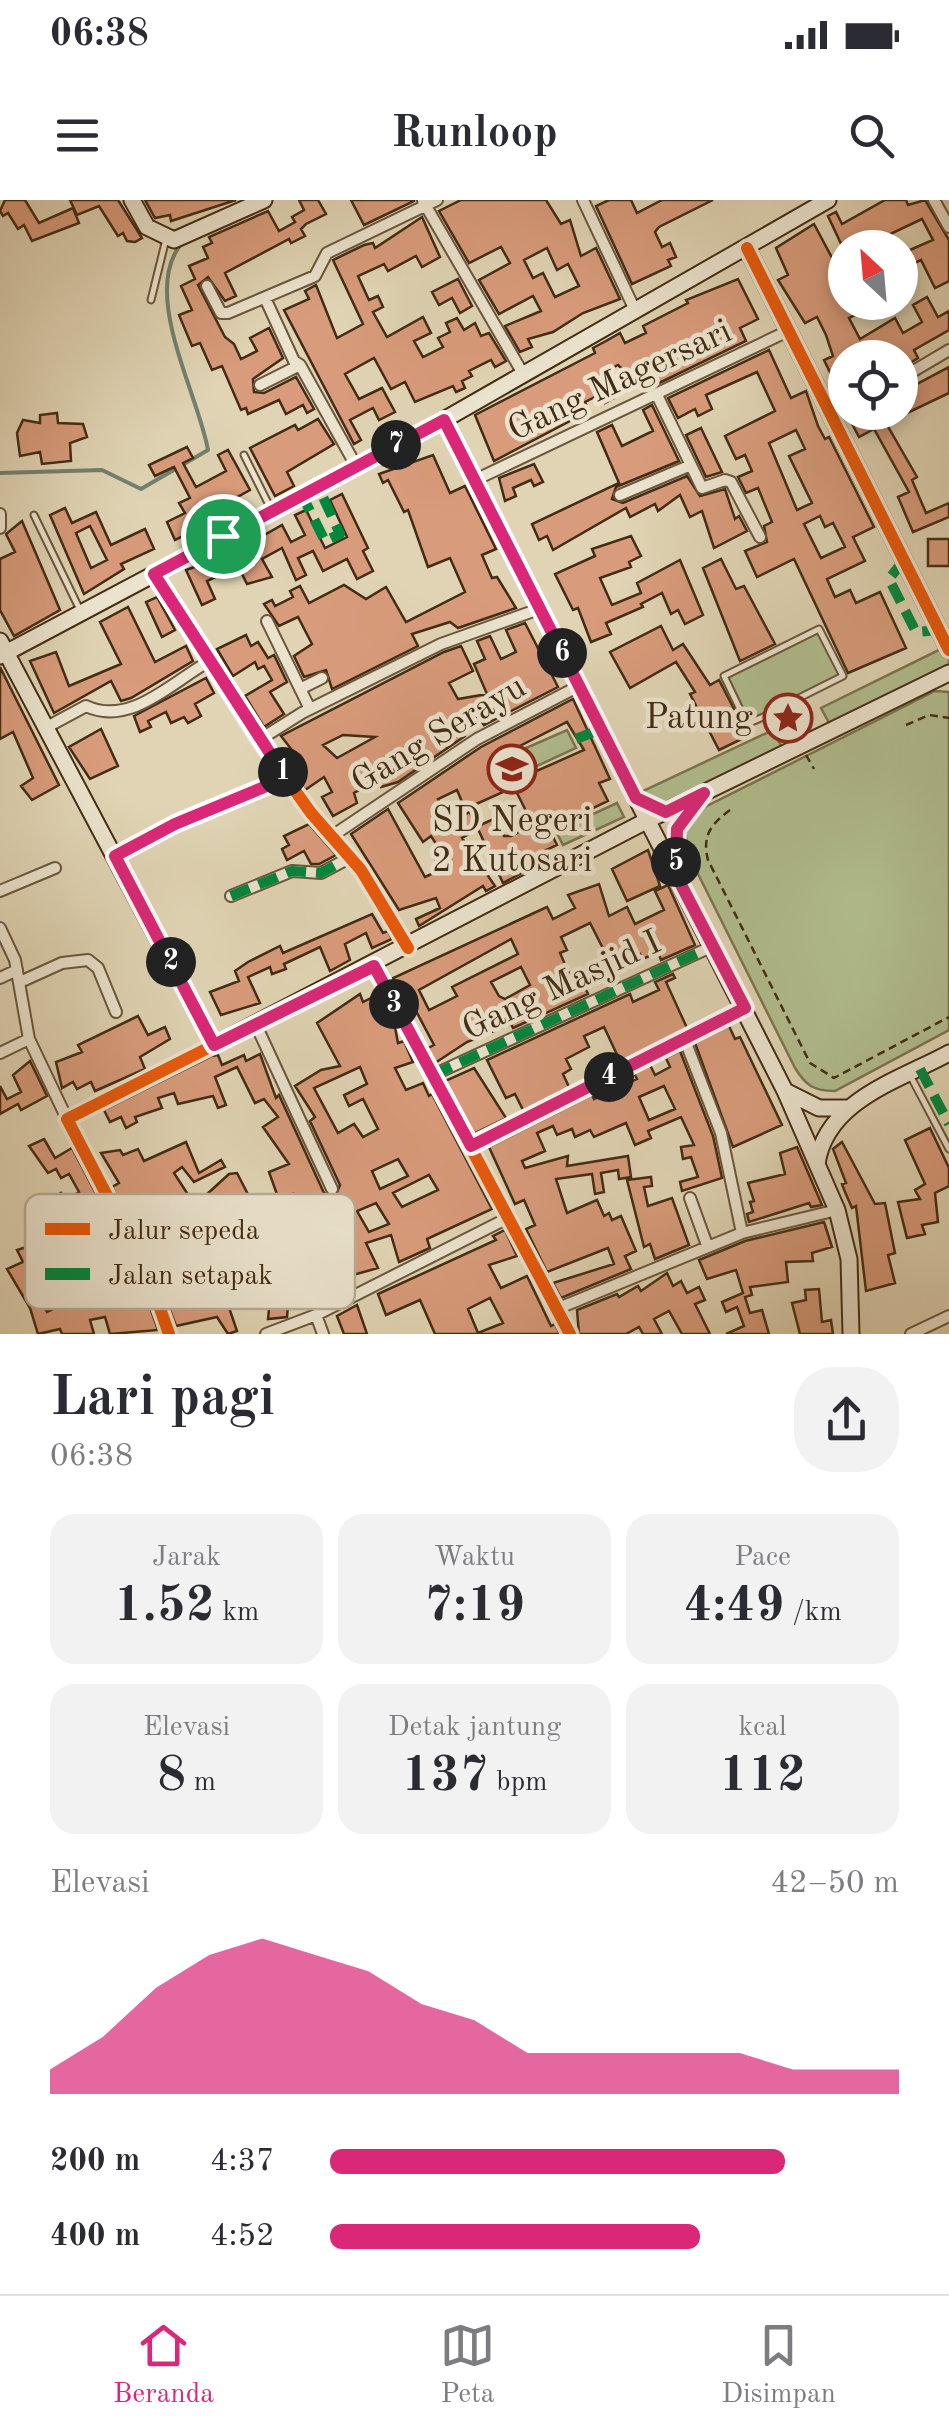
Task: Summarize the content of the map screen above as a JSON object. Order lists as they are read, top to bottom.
{
  "streets": {
    "street": ["Gang Magersari", "Gang Serayu", "Gang Masjid I"]
  },
  "places": {
    "place": ["Patung"],
    "school or university": ["SD Negeri 2 Kutosari"]
  },
  "legend": ["Jalur sepeda", "Jalan setapak"],
  "north": "top left",
  "page": {
    "status": "06:38",
    "header": "Runloop",
    "pins": [
      "7",
      "6",
      "1",
      "5",
      "2",
      "3",
      "4"
    ],
    "heading": ["Lari pagi", "06:38"],
    "stats": [
      ["Jarak", "1.52 km"],
      ["Waktu", "7:19"],
      ["Pace", "4:49 /km"],
      ["Elevasi", "8 m"],
      ["Detak jantung", "137 bpm"],
      ["kcal", "112"]
    ],
    "chart": ["Elevasi", "42–50 m"],
    "list": [
      {
        "name": "200 m",
        "note": "4:37"
      },
      {
        "name": "400 m",
        "note": "4:52"
      }
    ],
    "tabs": ["Beranda", "Peta", "Disimpan"]
  }
}
